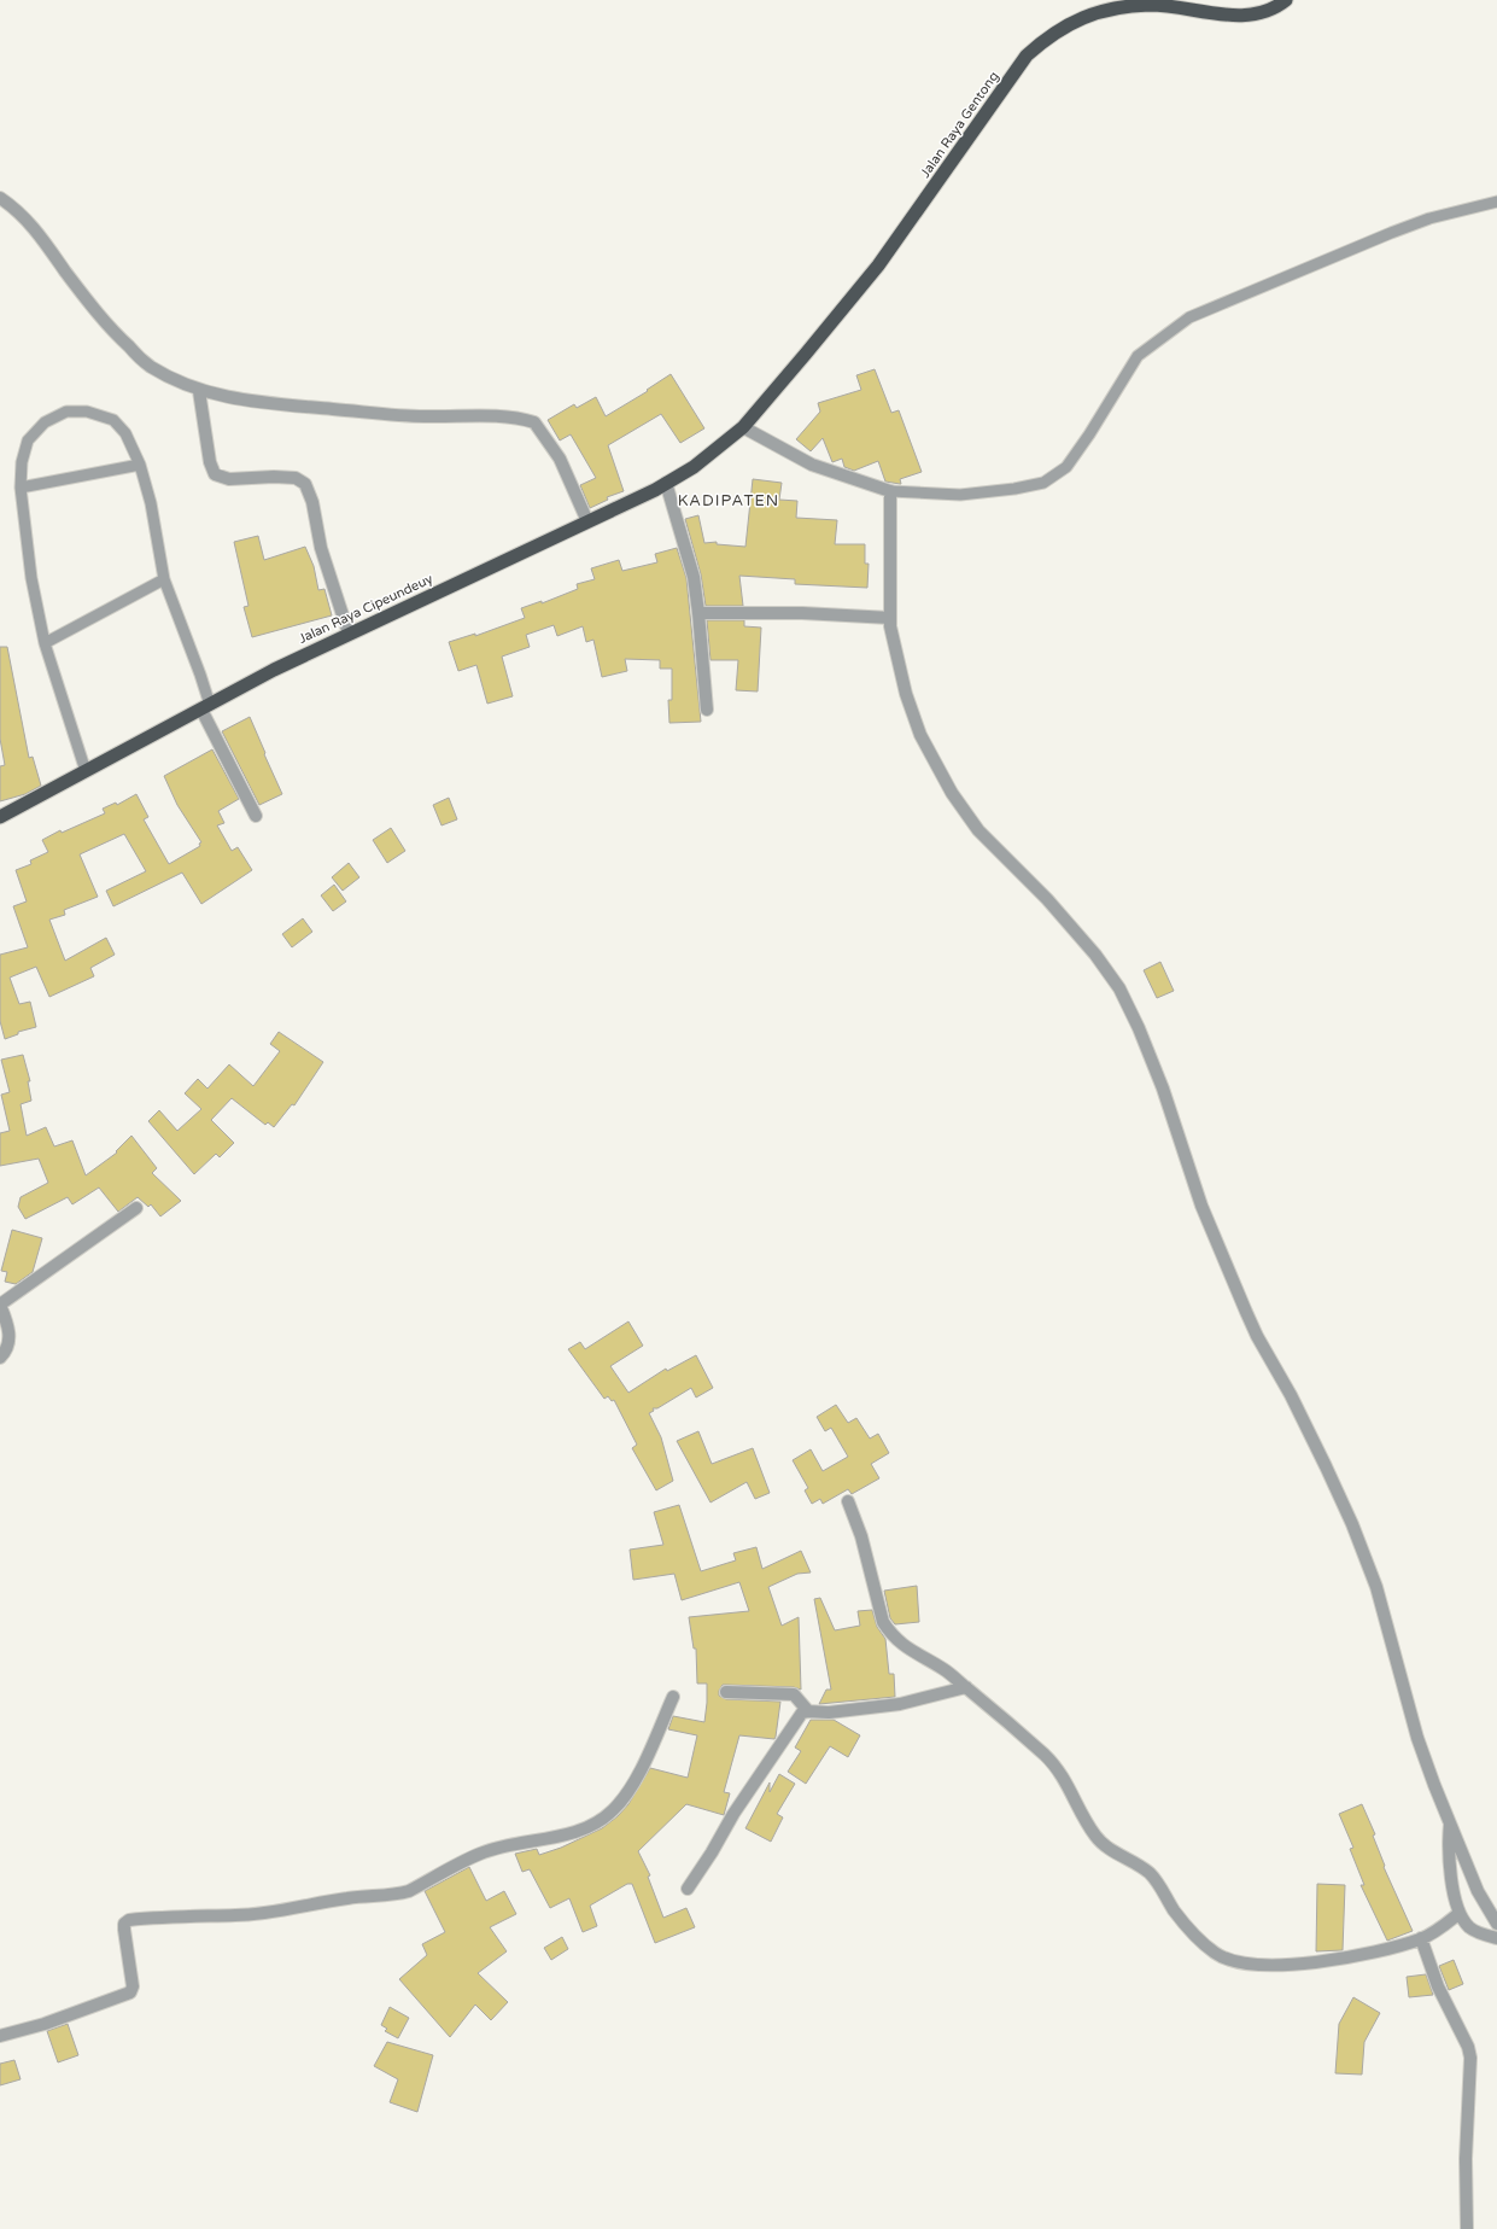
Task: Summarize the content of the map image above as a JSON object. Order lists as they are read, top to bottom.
{
  "streets": {
    "highway": ["Jalan Raya Gentong", "Jalan Raya Cipeundeuy"]
  },
  "crossings": [
    ["Jalan Raya Gentong", "Jalan Raya Cipeundeuy"]
  ],
  "districts": ["KADIPATEN"]
}
